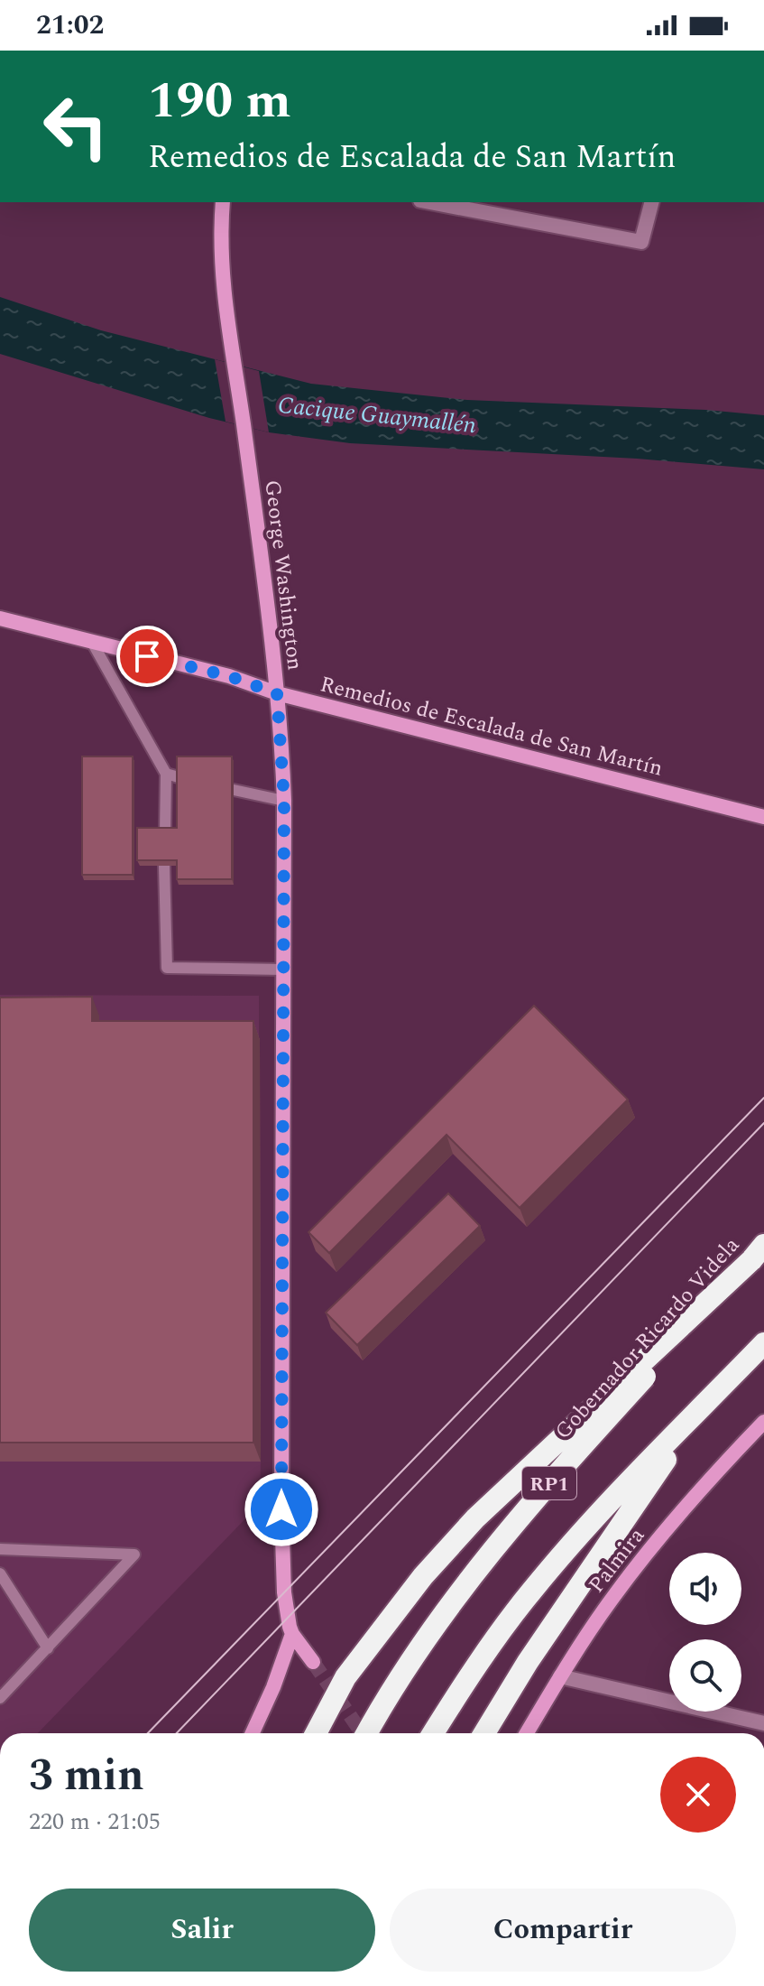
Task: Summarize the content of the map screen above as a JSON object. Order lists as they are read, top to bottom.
{
  "streets": {
    "highway": ["Gobernador Ricardo Videla", "RP1"],
    "main road": ["George Washington", "Remedios de Escalada de San Martín", "Palmira"]
  },
  "crossings": [
    ["George Washington", "Remedios de Escalada de San Martín"]
  ],
  "water": ["Cacique Guaymallén"],
  "page": {
    "status": "21:02",
    "turn": ["190 m", "Remedios de Escalada de San Martín"],
    "heading": ["3 min", "220 m · 21:05"],
    "buttons": ["Salir", "Compartir"]
  }
}
